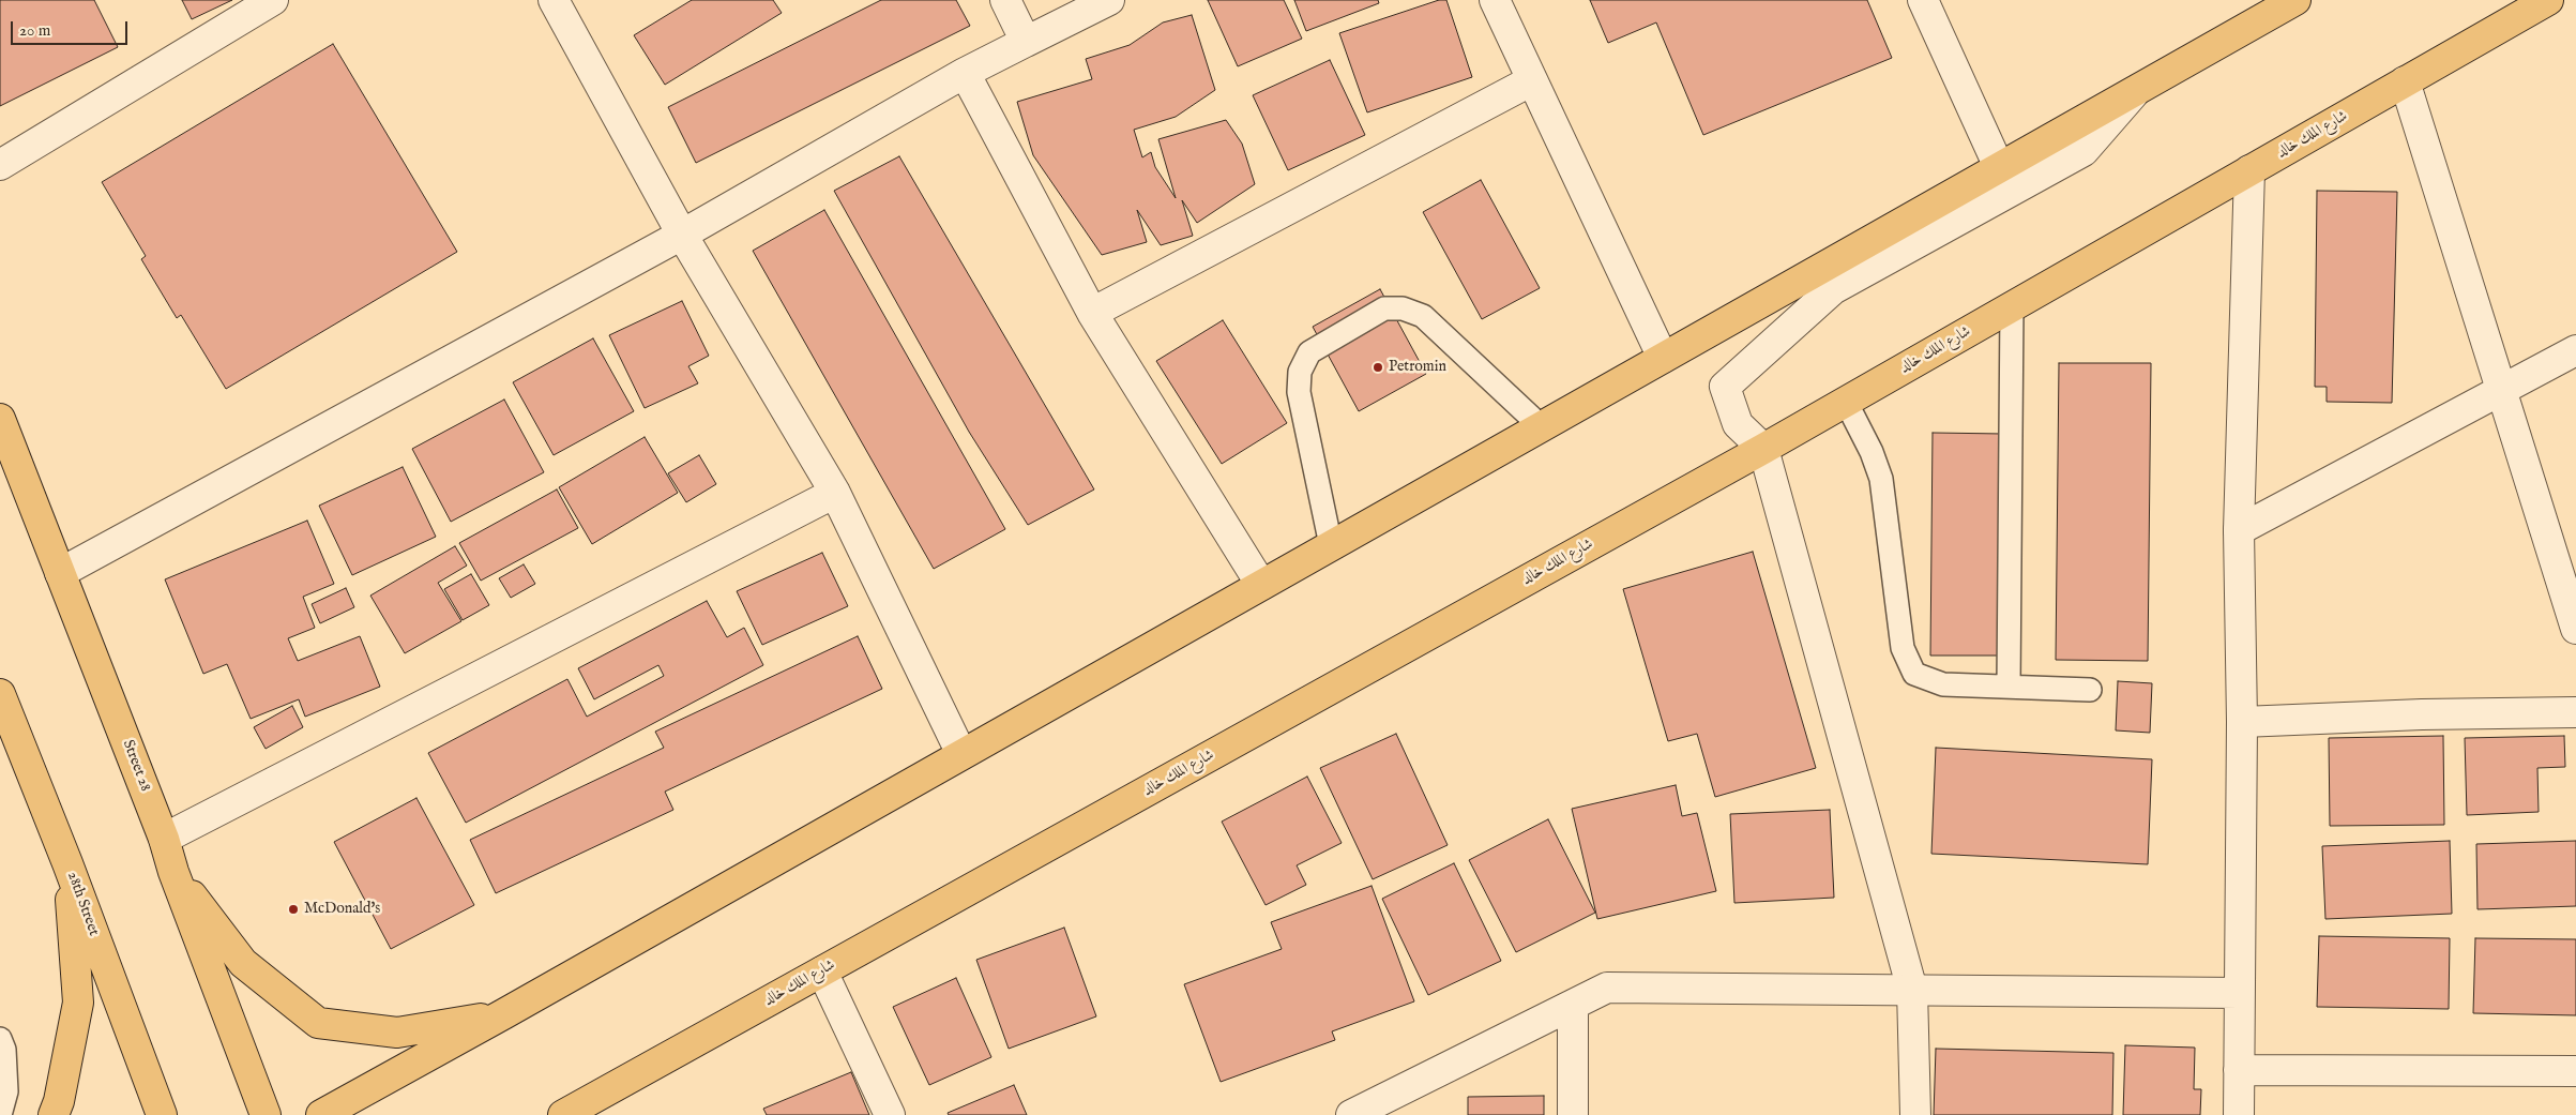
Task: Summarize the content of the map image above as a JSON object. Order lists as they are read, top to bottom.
{
  "streets": {
    "main road": ["شارع الملك خالد", "Street 28", "28th Street"]
  },
  "places": ["Petromin", "McDonald's"],
  "scale_bar": "20 m"
}
